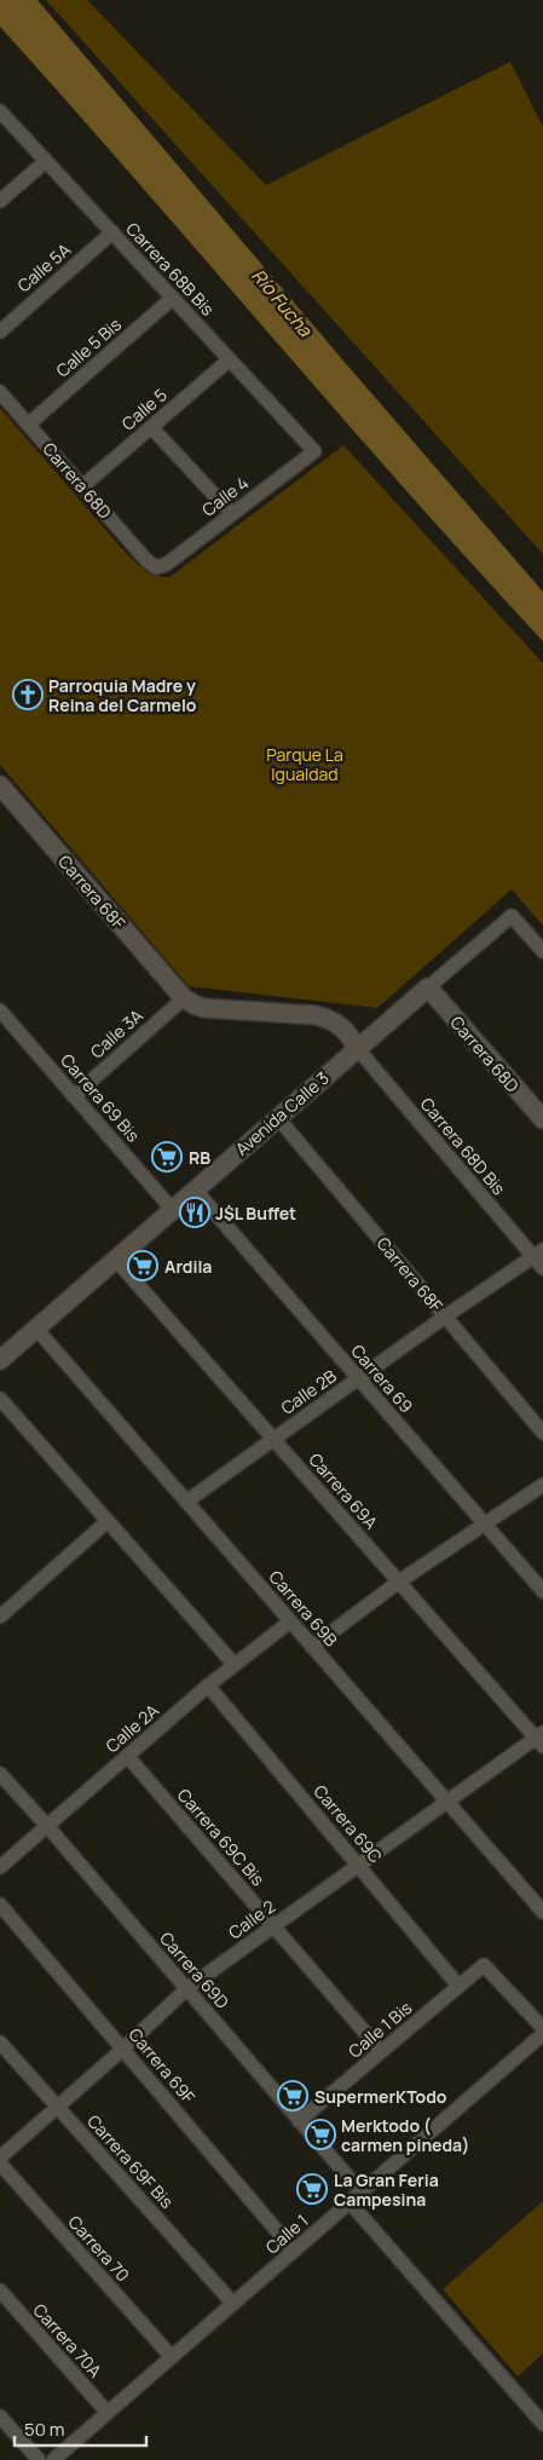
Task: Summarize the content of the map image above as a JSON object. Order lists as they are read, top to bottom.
{
  "streets": {
    "street": [
      "Calle 5A",
      "Carrera 68B Bis",
      "Calle 5 Bis",
      "Calle 5",
      "Carrera 68D",
      "Calle 4",
      "Carrera 68F",
      "Calle 3A",
      "Carrera 69 Bis",
      "Avenida Calle 3",
      "Carrera 68D Bis",
      "Carrera 69",
      "Calle 2B",
      "Carrera 69A",
      "Carrera 69B",
      "Calle 2A",
      "Carrera 69C",
      "Carrera 69C Bis",
      "Calle 2",
      "Carrera 69D",
      "Calle 1 Bis",
      "Carrera 69F",
      "Carrera 69F Bis",
      "Calle 1",
      "Carrera 70",
      "Carrera 70A"
    ]
  },
  "crossings": [
    ["Calle 5A", "Carrera 68B Bis"],
    ["Carrera 68B Bis", "Calle 5 Bis"],
    ["Carrera 68B Bis", "Calle 5"],
    ["Carrera 68B Bis", "Calle 4"],
    ["Calle 5 Bis", "Carrera 68D"],
    ["Calle 5", "Carrera 68D"],
    ["Carrera 68D", "Calle 4"],
    ["Carrera 68D", "Avenida Calle 3"],
    ["Carrera 68F", "Calle 3A"],
    ["Carrera 68F", "Avenida Calle 3"],
    ["Carrera 68F", "Calle 2B"],
    ["Calle 3A", "Carrera 69 Bis"],
    ["Carrera 69 Bis", "Avenida Calle 3"],
    ["Avenida Calle 3", "Carrera 68D Bis"],
    ["Avenida Calle 3", "Carrera 69"],
    ["Avenida Calle 3", "Carrera 69A"],
    ["Avenida Calle 3", "Carrera 69B"],
    ["Carrera 68D Bis", "Calle 2B"],
    ["Carrera 69", "Calle 2B"],
    ["Calle 2B", "Carrera 69A"],
    ["Calle 2B", "Carrera 69B"],
    ["Carrera 69A", "Calle 2"],
    ["Carrera 69B", "Calle 2A"],
    ["Carrera 69B", "Calle 2"],
    ["Calle 2A", "Carrera 69C"],
    ["Calle 2A", "Carrera 69C Bis"],
    ["Calle 2A", "Carrera 69D"],
    ["Carrera 69C", "Calle 2"],
    ["Carrera 69C", "Calle 1 Bis"],
    ["Carrera 69C Bis", "Calle 2"],
    ["Carrera 69C Bis", "Calle 1 Bis"],
    ["Calle 2", "Carrera 69D"],
    ["Calle 2", "Carrera 69F"],
    ["Calle 2", "Carrera 69F Bis"],
    ["Carrera 69D", "Calle 1 Bis"],
    ["Carrera 69D", "Calle 1"],
    ["Carrera 69F", "Calle 1"],
    ["Carrera 69F Bis", "Calle 1"],
    ["Calle 1", "Carrera 70"],
    ["Calle 1", "Carrera 70A"]
  ],
  "water": ["Río Fucha"],
  "parks": ["Parque La Igualdad"],
  "places": {
    "church": ["Parroquia Madre y Reina del Carmelo"],
    "supermarket": [
      "RB",
      "Ardila",
      "SupermerKTodo",
      "Merktodo ( carmen pineda)",
      "La Gran Feria Campesina"
    ],
    "restaurant": ["J$L Buffet"]
  },
  "scale_bar": "50 m"
}
